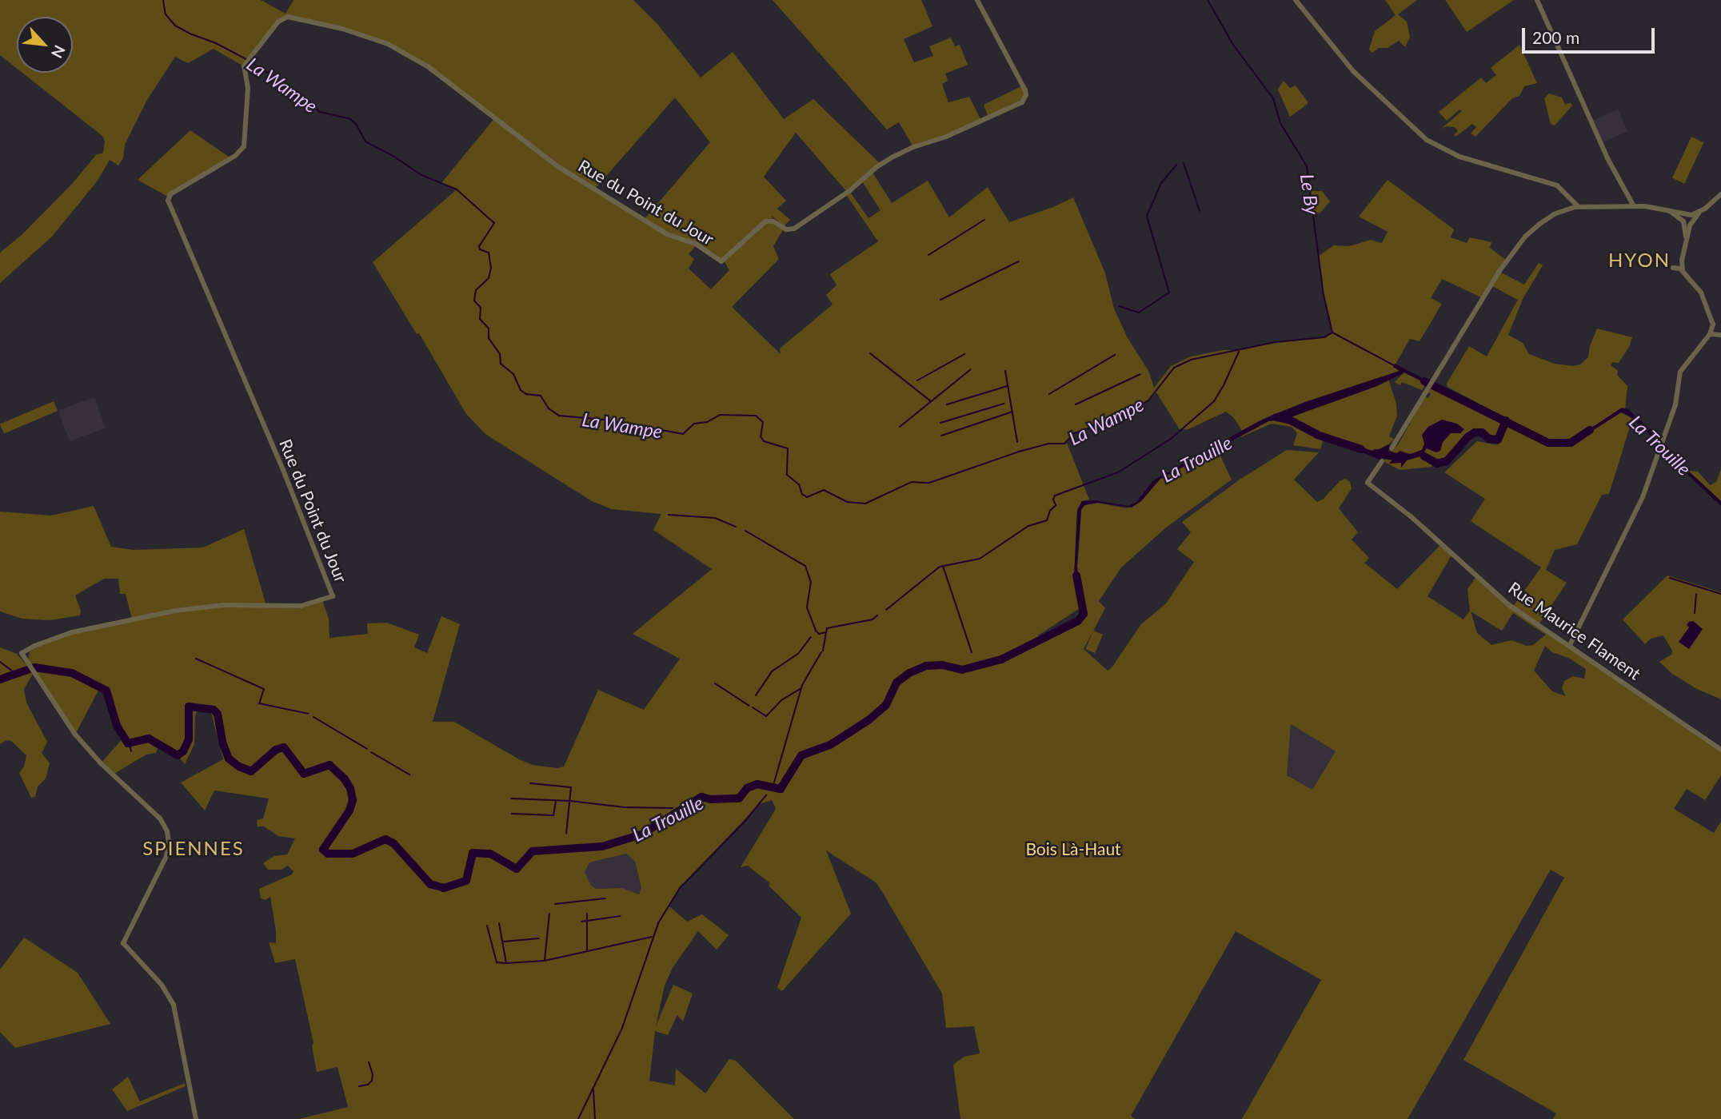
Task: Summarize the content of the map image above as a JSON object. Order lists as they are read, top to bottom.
{
  "streets": {
    "street": ["Rue du Point du Jour", "Rue Maurice Flament"]
  },
  "districts": ["HYON", "SPIENNES"],
  "water": ["La Wampe", "Le By", "La Trouille"],
  "parks": ["Bois Là-Haut"],
  "scale_bar": "200 m",
  "north": "bottom right"
}
